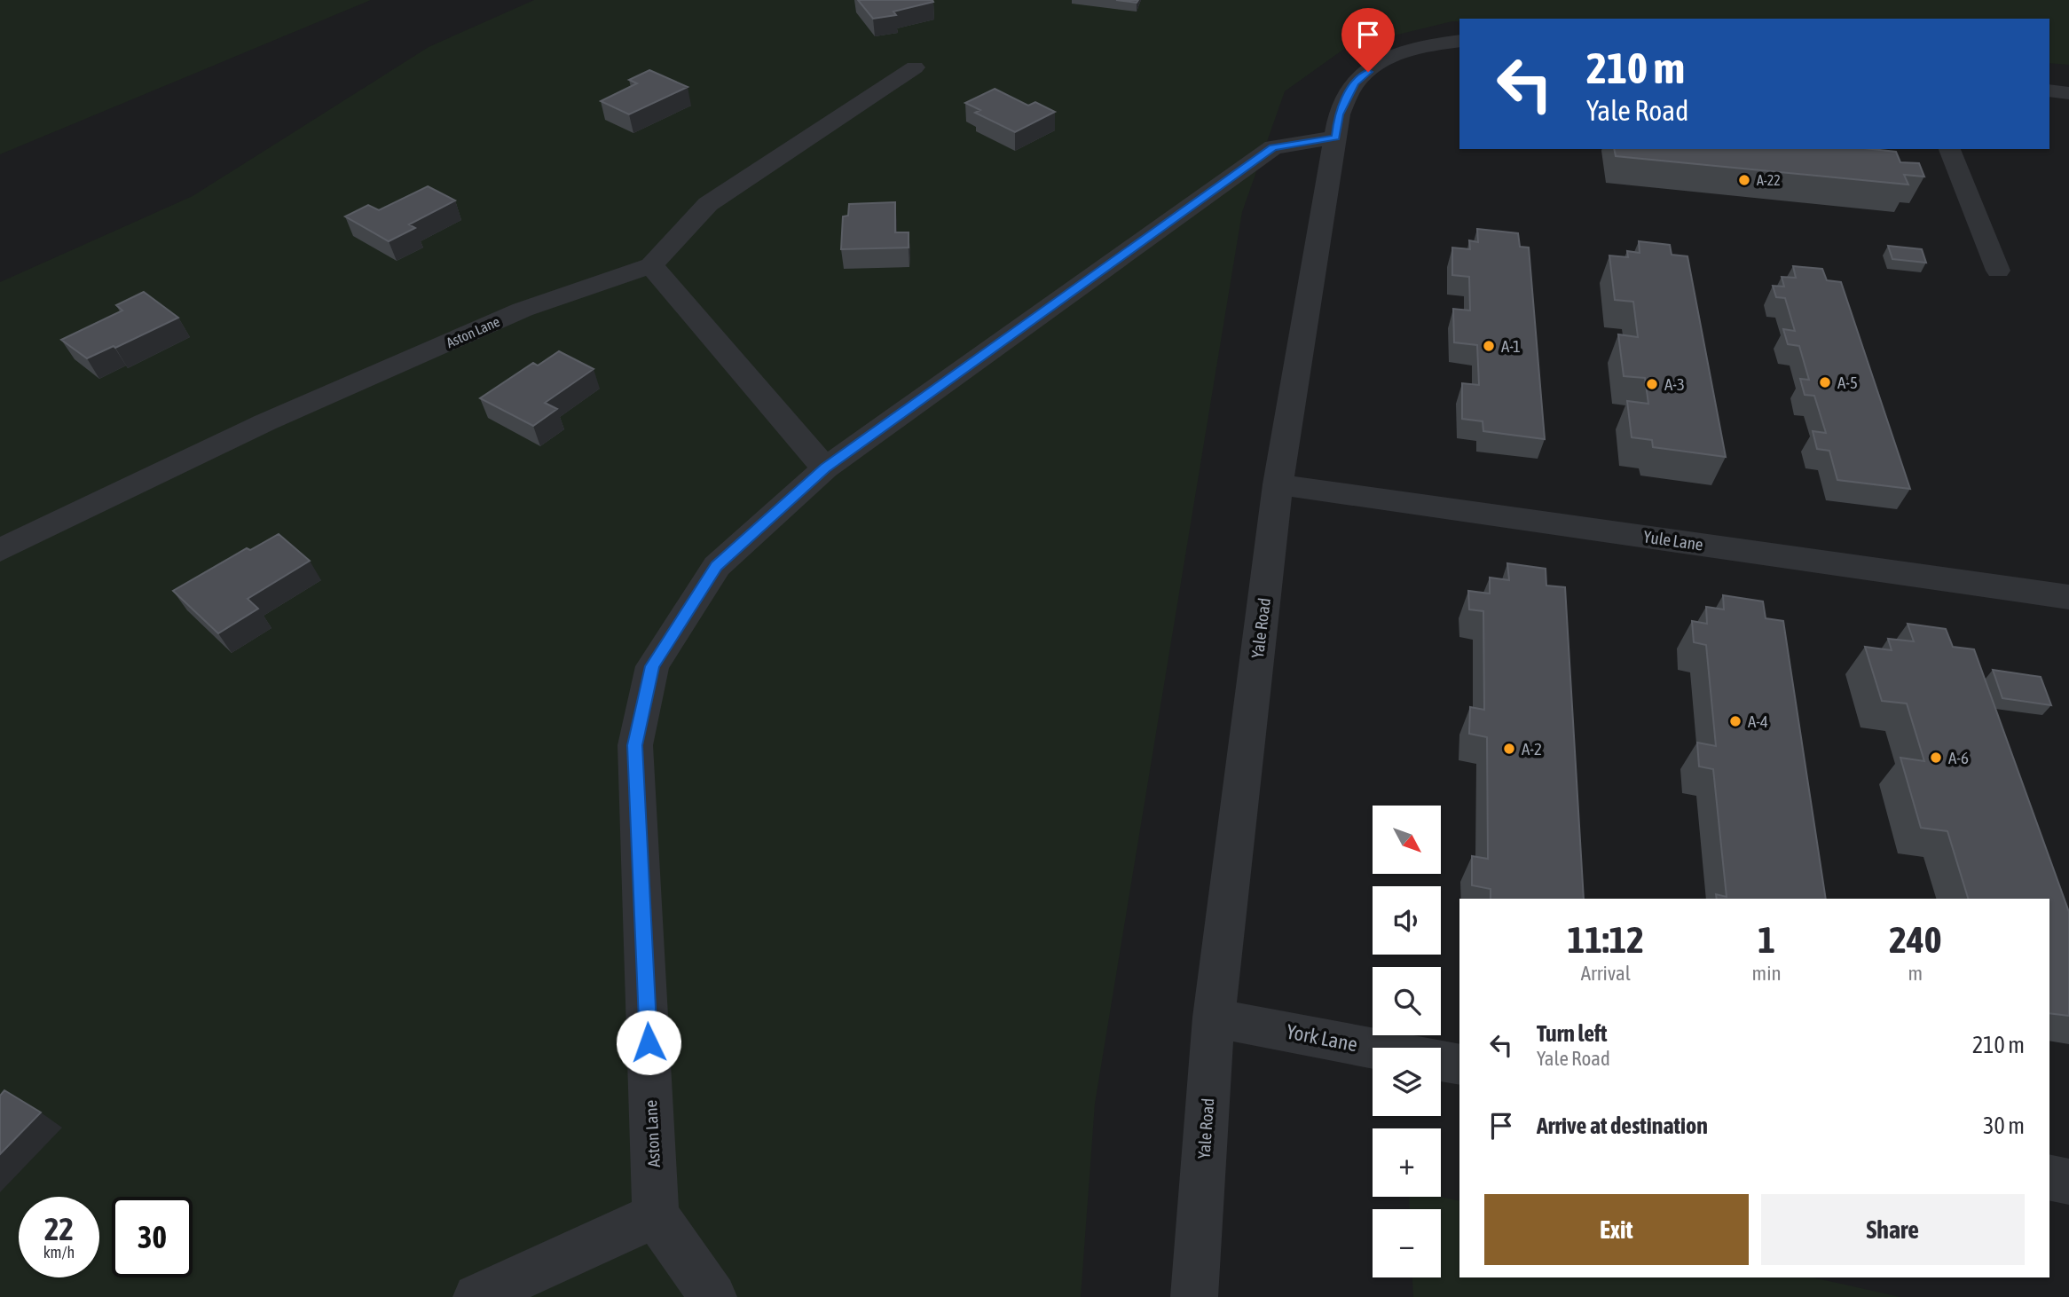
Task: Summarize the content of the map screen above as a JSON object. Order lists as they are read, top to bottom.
{
  "streets": {
    "street": [
      "Aston Lane",
      "Yule Lane",
      "Yale Road",
      "York Lane"
    ]
  },
  "crossings": [
    ["Aston Lane", "Yale Road"],
    ["Yule Lane", "Yale Road"],
    ["Yale Road", "York Lane"]
  ],
  "places": [
    "A-22",
    "A-1",
    "A-5",
    "A-3",
    "A-4",
    "A-2",
    "A-6"
  ],
  "north": "bottom right",
  "page": {
    "turn": ["210 m", "Yale Road"],
    "map_buttons": ["+", "−"],
    "eta": [
      "11:12",
      "Arrival",
      "1",
      "min",
      "240",
      "m"
    ],
    "list": [
      {
        "name": "Turn left",
        "note": "Yale Road",
        "value": "210 m"
      },
      {
        "name": "Arrive at destination",
        "value": "30 m"
      }
    ],
    "buttons": ["Exit", "Share"],
    "speed": "22 km/h",
    "limit": "30"
  }
}
